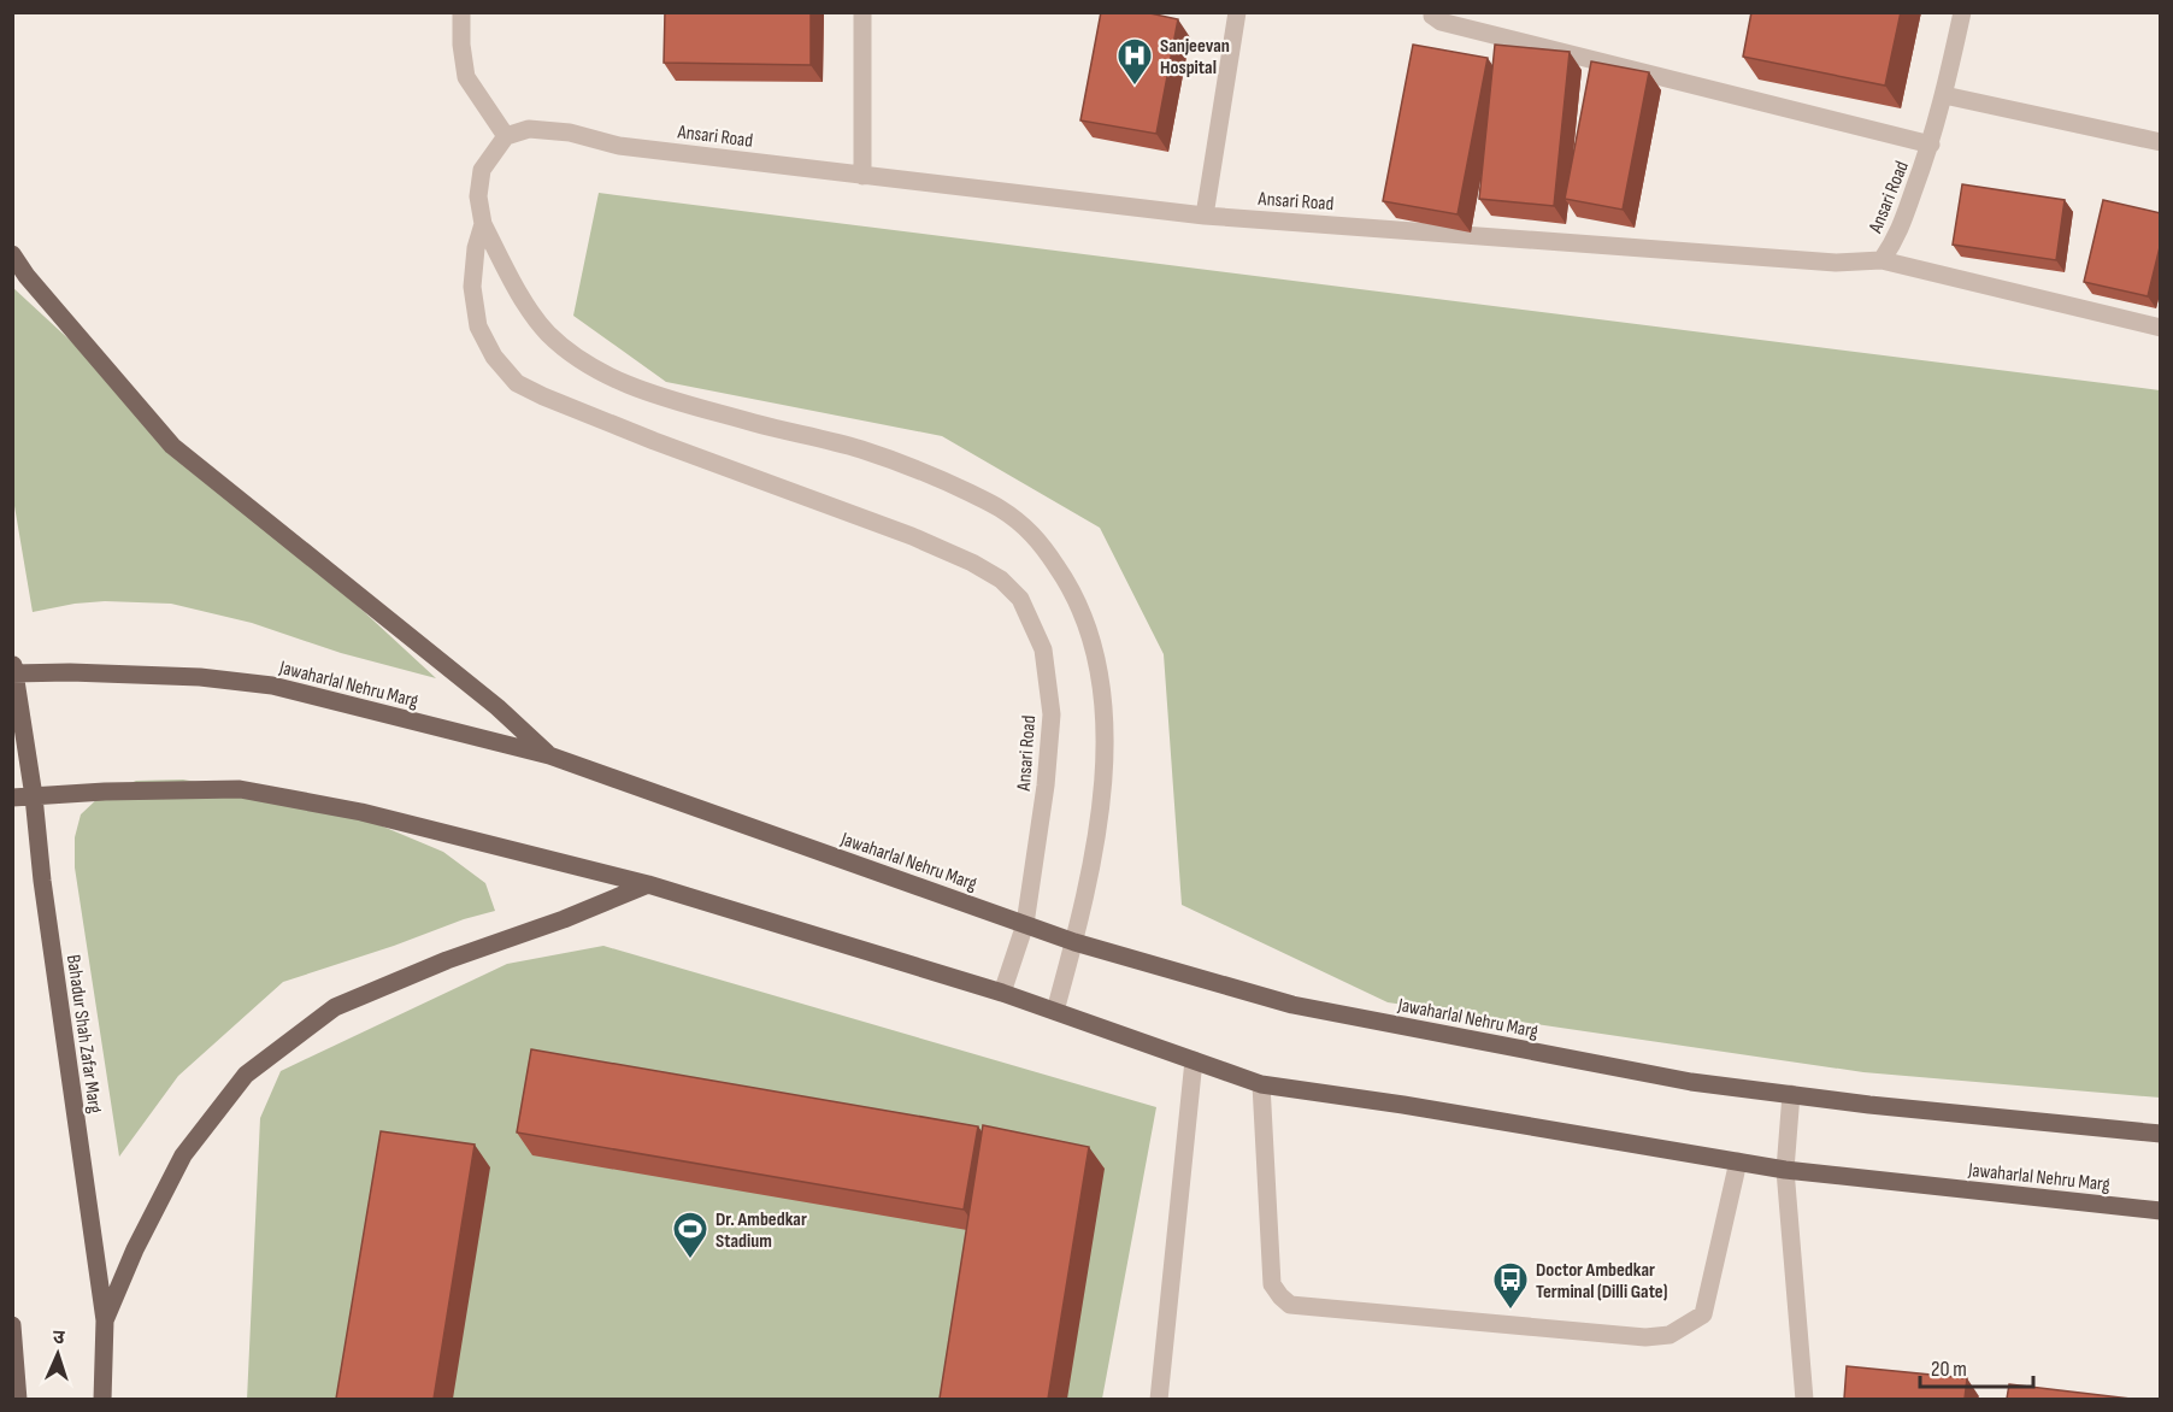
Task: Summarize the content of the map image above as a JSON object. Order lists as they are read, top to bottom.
{
  "streets": {
    "main road": ["Jawaharlal Nehru Marg", "Bahadur Shah Zafar Marg"],
    "street": ["Ansari Road"]
  },
  "crossings": [
    ["Ansari Road", "Jawaharlal Nehru Marg"],
    ["Jawaharlal Nehru Marg", "Bahadur Shah Zafar Marg"]
  ],
  "places": {
    "hospital": ["Sanjeevan Hospital"],
    "sports": ["Dr. Ambedkar Stadium"],
    "bus stop": ["Doctor Ambedkar Terminal (Dilli Gate)"]
  },
  "scale_bar": "20 m",
  "north": "top"
}
